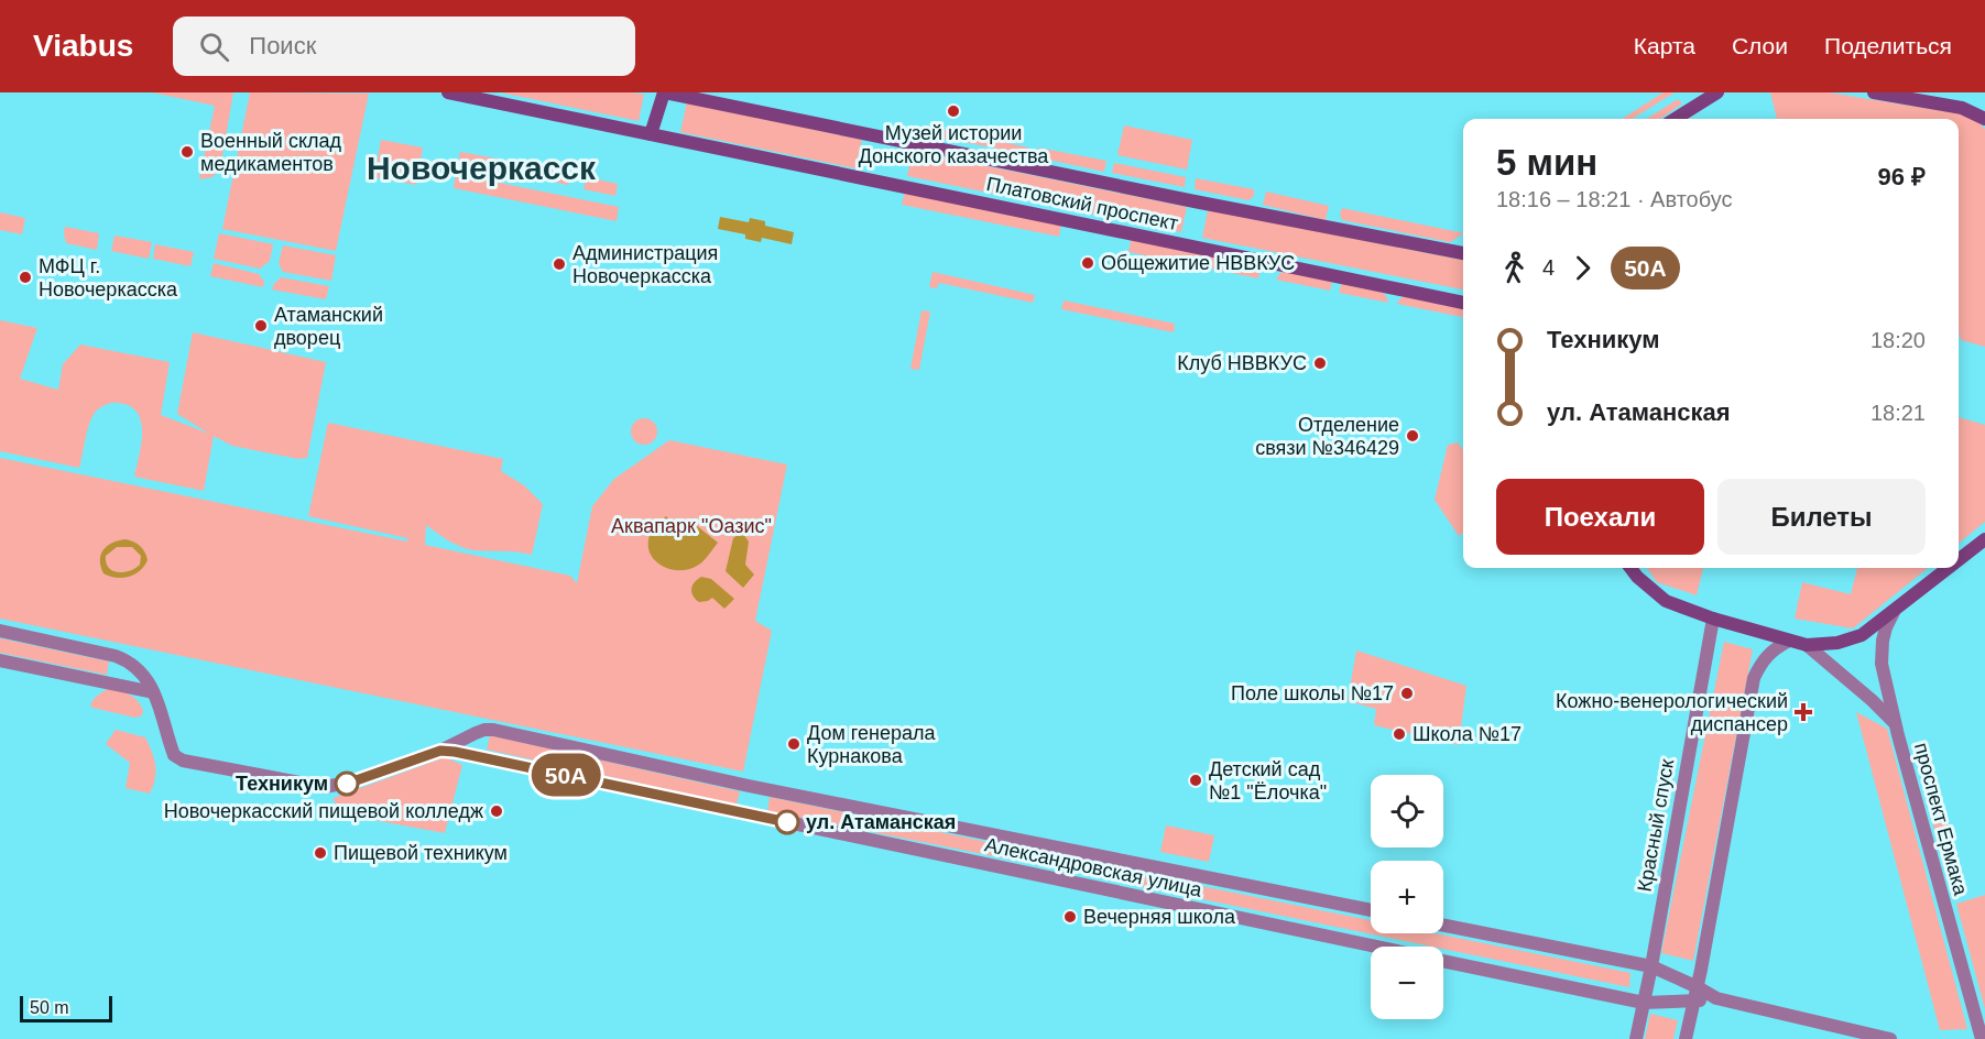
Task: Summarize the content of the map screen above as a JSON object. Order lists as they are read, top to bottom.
{
  "streets": {
    "main road": ["Платовский проспект"],
    "street": ["проспект Ермака", "Красный спуск", "Александровская улица"]
  },
  "crossings": [
    ["Красный спуск", "Александровская улица"]
  ],
  "districts": ["Новочеркасск"],
  "parks": ["Аквапарк \"Оазис\""],
  "places": {
    "other": [
      "Музей истории Донского казачества",
      "Военный склад медикаментов",
      "Общежитие НВВКУС",
      "Администрация Новочеркасска",
      "МФЦ г. Новочеркасска",
      "Атаманский дворец",
      "Клуб НВВКУС",
      "Отделение связи №346429",
      "Поле школы №17",
      "Школа №17",
      "Дом генерала Курнакова",
      "Детский сад №1 \"Ёлочка\"",
      "Техникум",
      "Новочеркасский пищевой колледж",
      "ул. Атаманская",
      "Пищевой техникум",
      "Вечерняя школа"
    ],
    "health": ["Кожно-венерологический диспансер"]
  },
  "lines": ["bus line 50А"],
  "scale_bar": "50 m",
  "page": {
    "header": "Viabus",
    "search": "Поиск",
    "nav": ["Карта", "Слои", "Поделиться"],
    "on_map": "50А",
    "heading": ["5 мин", "18:16 – 18:21 · Автобус", "96 ₽"],
    "legs": ["4", "50А"],
    "list": [
      {
        "name": "Техникум",
        "value": "18:20"
      },
      {
        "name": "ул. Атаманская",
        "value": "18:21"
      }
    ],
    "buttons": ["Поехали", "Билеты"],
    "map_buttons": ["+", "−"],
    "scale": "50 m"
  }
}
